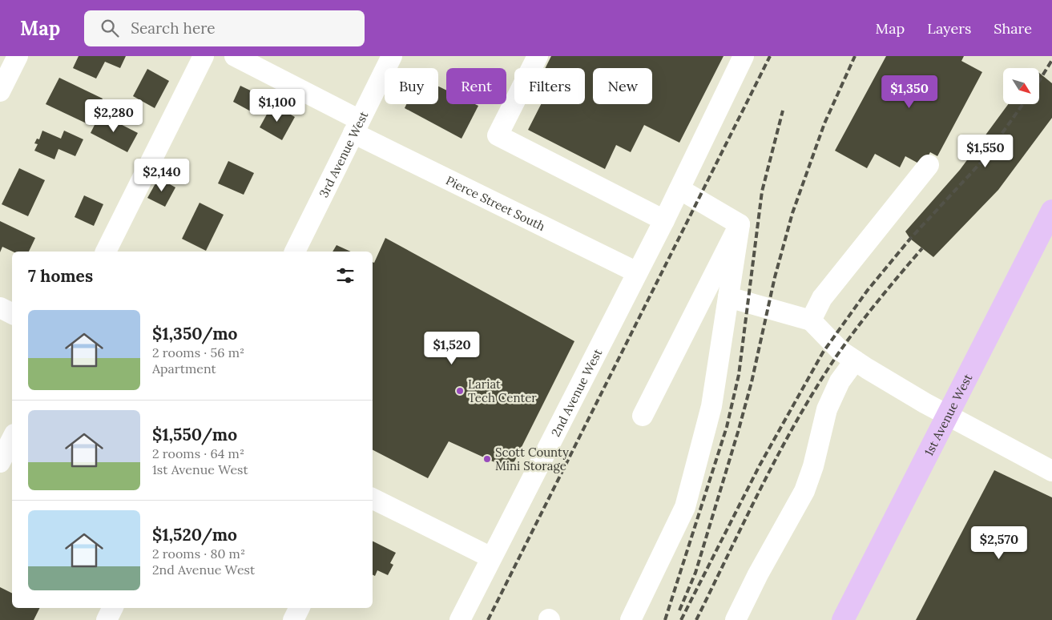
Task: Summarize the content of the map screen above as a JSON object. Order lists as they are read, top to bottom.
{
  "streets": {
    "main road": ["1st Avenue West"],
    "street": ["3rd Avenue West", "Pierce Street South", "2nd Avenue West"]
  },
  "crossings": [
    ["3rd Avenue West", "Pierce Street South"],
    ["Pierce Street South", "2nd Avenue West"]
  ],
  "places": ["Lariat Tech Center", "Scott County Mini Storage"],
  "north": "bottom right",
  "page": {
    "header": "Map",
    "search": "Search here",
    "nav": ["Map", "Layers", "Share"],
    "chip": [
      "Buy",
      "Rent",
      "Filters",
      "New"
    ],
    "price": [
      "$1,350",
      "$1,100",
      "$2,280",
      "$1,550",
      "$2,140",
      "$1,520",
      "$2,570"
    ],
    "heading": "7 homes",
    "list": [
      {
        "name": "$1,350/mo",
        "note": "2 rooms · 56 m² · Apartment"
      },
      {
        "name": "$1,550/mo",
        "note": "2 rooms · 64 m² · 1st Avenue West"
      },
      {
        "name": "$1,520/mo",
        "note": "2 rooms · 80 m² · 2nd Avenue West"
      }
    ]
  }
}
